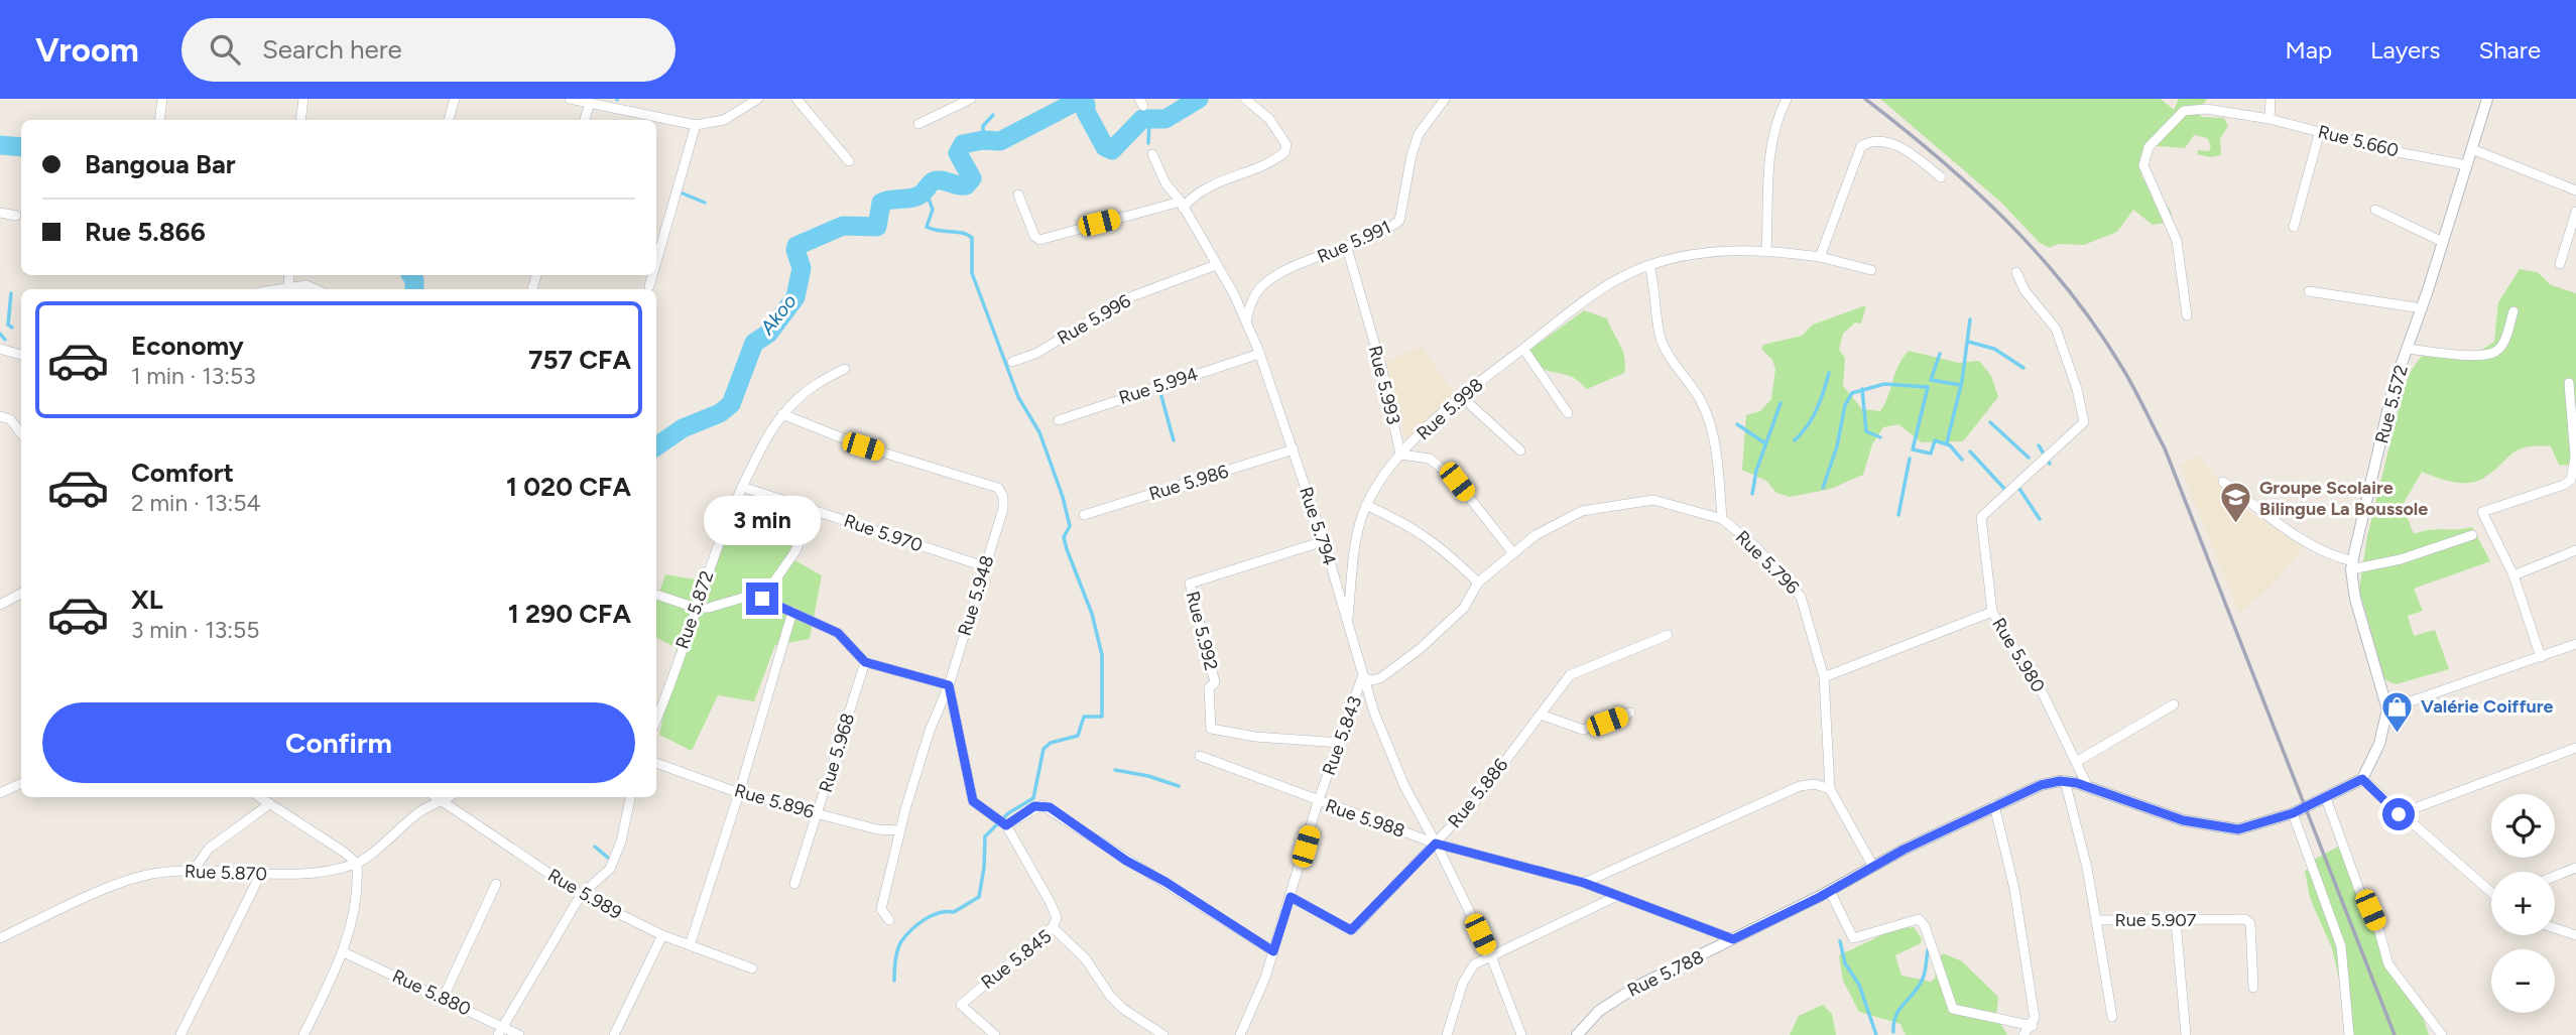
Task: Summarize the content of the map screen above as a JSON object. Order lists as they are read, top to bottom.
{
  "streets": {
    "street": [
      "Rue 5.660",
      "Rue 5.991",
      "Rue 5.996",
      "Rue 5.993",
      "Rue 5.994",
      "Rue 5.572",
      "Rue 5.998",
      "Rue 5.986",
      "Rue 5.794",
      "Rue 5.970",
      "Rue 5.796",
      "Rue 5.948",
      "Rue 5.872",
      "Rue 5.992",
      "Rue 5.980",
      "Rue 5.843",
      "Rue 5.968",
      "Rue 5.886",
      "Rue 5.896",
      "Rue 5.988",
      "Rue 5.870",
      "Rue 5.989",
      "Rue 5.907",
      "Rue 5.845",
      "Rue 5.788",
      "Rue 5.880"
    ]
  },
  "crossings": [
    ["Rue 5.660", "Rue 5.572"],
    ["Rue 5.991", "Rue 5.993"],
    ["Rue 5.991", "Rue 5.794"],
    ["Rue 5.996", "Rue 5.794"],
    ["Rue 5.993", "Rue 5.998"],
    ["Rue 5.994", "Rue 5.794"],
    ["Rue 5.998", "Rue 5.794"],
    ["Rue 5.986", "Rue 5.794"],
    ["Rue 5.794", "Rue 5.796"],
    ["Rue 5.794", "Rue 5.992"],
    ["Rue 5.794", "Rue 5.843"],
    ["Rue 5.794", "Rue 5.886"],
    ["Rue 5.794", "Rue 5.988"],
    ["Rue 5.970", "Rue 5.948"],
    ["Rue 5.970", "Rue 5.872"],
    ["Rue 5.796", "Rue 5.980"],
    ["Rue 5.796", "Rue 5.843"],
    ["Rue 5.796", "Rue 5.788"],
    ["Rue 5.948", "Rue 5.872"],
    ["Rue 5.948", "Rue 5.896"],
    ["Rue 5.992", "Rue 5.843"],
    ["Rue 5.980", "Rue 5.788"],
    ["Rue 5.843", "Rue 5.886"],
    ["Rue 5.843", "Rue 5.988"],
    ["Rue 5.968", "Rue 5.896"],
    ["Rue 5.886", "Rue 5.988"],
    ["Rue 5.988", "Rue 5.788"],
    ["Rue 5.870", "Rue 5.989"],
    ["Rue 5.907", "Rue 5.788"]
  ],
  "water": ["Akoo"],
  "places": {
    "school or university": ["Groupe Scolaire Bilingue La Boussole"],
    "shop": ["Valérie Coiffure"]
  },
  "page": {
    "header": "Vroom",
    "search": "Search here",
    "nav": ["Map", "Layers", "Share"],
    "banner": ["Bangoua Bar", "Rue 5.866"],
    "list": [
      {
        "name": "Economy",
        "note": "1 min · 13:53",
        "value": "757 CFA"
      },
      {
        "name": "Comfort",
        "note": "2 min · 13:54",
        "value": "1 020 CFA"
      },
      {
        "name": "XL",
        "note": "3 min · 13:55",
        "value": "1 290 CFA"
      }
    ],
    "bubble": "3 min",
    "buttons": "Confirm",
    "map_buttons": ["+", "−"]
  }
}
